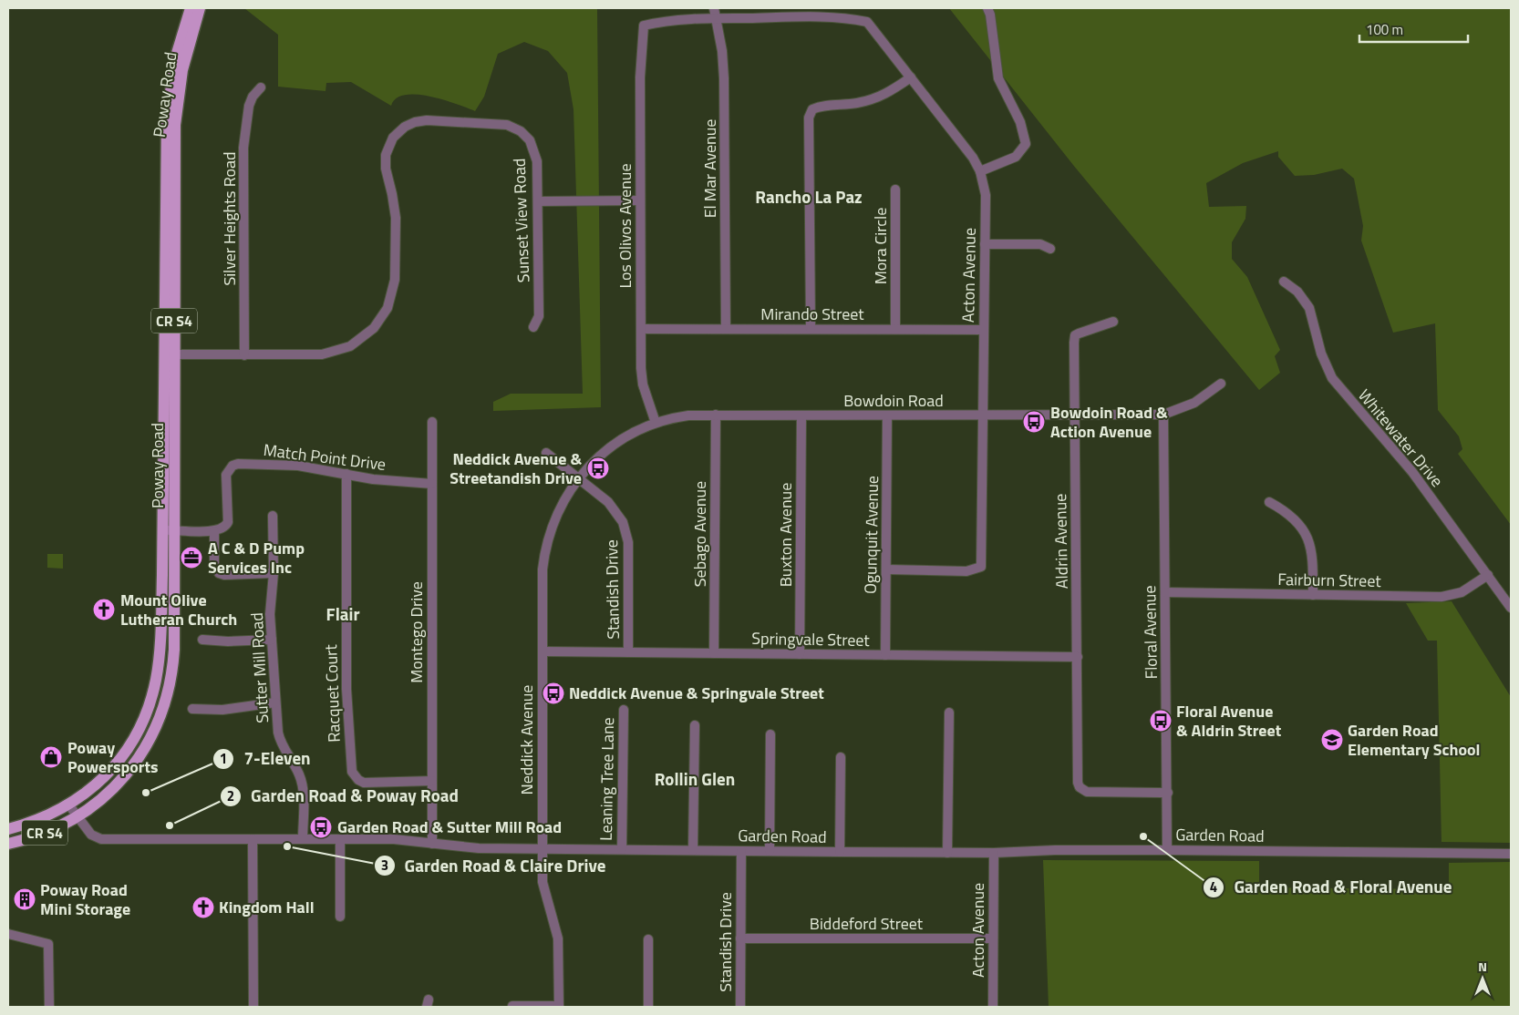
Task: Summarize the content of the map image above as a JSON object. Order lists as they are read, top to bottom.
{
  "streets": {
    "main road": ["Poway Road", "CR S4"],
    "street": [
      "El Mar Avenue",
      "Silver Heights Road",
      "Sunset View Road",
      "Los Olivos Avenue",
      "Mora Circle",
      "Acton Avenue",
      "Mirando Street",
      "Bowdoin Road",
      "Whitewater Drive",
      "Match Point Drive",
      "Sebago Avenue",
      "Buxton Avenue",
      "Ogunquit Avenue",
      "Aldrin Avenue",
      "Fairburn Street",
      "Standish Drive",
      "Montego Drive",
      "Floral Avenue",
      "Springvale Street",
      "Sutter Mill Road",
      "Racquet Court",
      "Neddick Avenue",
      "Leaning Tree Lane",
      "Garden Road",
      "Biddeford Street"
    ]
  },
  "crossings": [
    ["Poway Road", "Sunset View Road"],
    ["Poway Road", "Garden Road"],
    ["El Mar Avenue", "Los Olivos Avenue"],
    ["El Mar Avenue", "Acton Avenue"],
    ["El Mar Avenue", "Mirando Street"],
    ["Silver Heights Road", "Sunset View Road"],
    ["Los Olivos Avenue", "Acton Avenue"],
    ["Los Olivos Avenue", "Mirando Street"],
    ["Los Olivos Avenue", "Bowdoin Road"],
    ["Mora Circle", "Mirando Street"],
    ["Acton Avenue", "Mirando Street"],
    ["Acton Avenue", "Bowdoin Road"],
    ["Acton Avenue", "Ogunquit Avenue"],
    ["Acton Avenue", "Garden Road"],
    ["Acton Avenue", "Biddeford Street"],
    ["Bowdoin Road", "Sebago Avenue"],
    ["Bowdoin Road", "Buxton Avenue"],
    ["Bowdoin Road", "Ogunquit Avenue"],
    ["Bowdoin Road", "Aldrin Avenue"],
    ["Bowdoin Road", "Standish Drive"],
    ["Bowdoin Road", "Floral Avenue"],
    ["Bowdoin Road", "Neddick Avenue"],
    ["Whitewater Drive", "Fairburn Street"],
    ["Match Point Drive", "Montego Drive"],
    ["Match Point Drive", "Racquet Court"],
    ["Sebago Avenue", "Springvale Street"],
    ["Buxton Avenue", "Springvale Street"],
    ["Ogunquit Avenue", "Springvale Street"],
    ["Aldrin Avenue", "Floral Avenue"],
    ["Aldrin Avenue", "Springvale Street"],
    ["Fairburn Street", "Floral Avenue"],
    ["Standish Drive", "Springvale Street"],
    ["Standish Drive", "Neddick Avenue"],
    ["Standish Drive", "Garden Road"],
    ["Standish Drive", "Biddeford Street"],
    ["Montego Drive", "Racquet Court"],
    ["Montego Drive", "Garden Road"],
    ["Floral Avenue", "Garden Road"],
    ["Springvale Street", "Neddick Avenue"],
    ["Sutter Mill Road", "Garden Road"],
    ["Neddick Avenue", "Garden Road"],
    ["Leaning Tree Lane", "Garden Road"]
  ],
  "districts": ["Rancho La Paz", "Flair", "Rollin Glen"],
  "places": {
    "bus stop": [
      "Bowdoin Road & Action Avenue",
      "Neddick Avenue & Streetandish Drive",
      "Neddick Avenue & Springvale Street",
      "Floral Avenue & Aldrin Street",
      "Garden Road & Sutter Mill Road"
    ],
    "office": ["A C & D Pump Services Inc"],
    "church": ["Mount Olive Lutheran Church", "Kingdom Hall"],
    "school or university": ["Garden Road Elementary School"],
    "shop": ["Poway Powersports"],
    "other": [
      "7-Eleven",
      "Garden Road & Poway Road",
      "Garden Road & Floral Avenue",
      "Garden Road & Claire Drive"
    ],
    "building": ["Poway Road Mini Storage"]
  },
  "scale_bar": "100 m",
  "north": "top"
}
